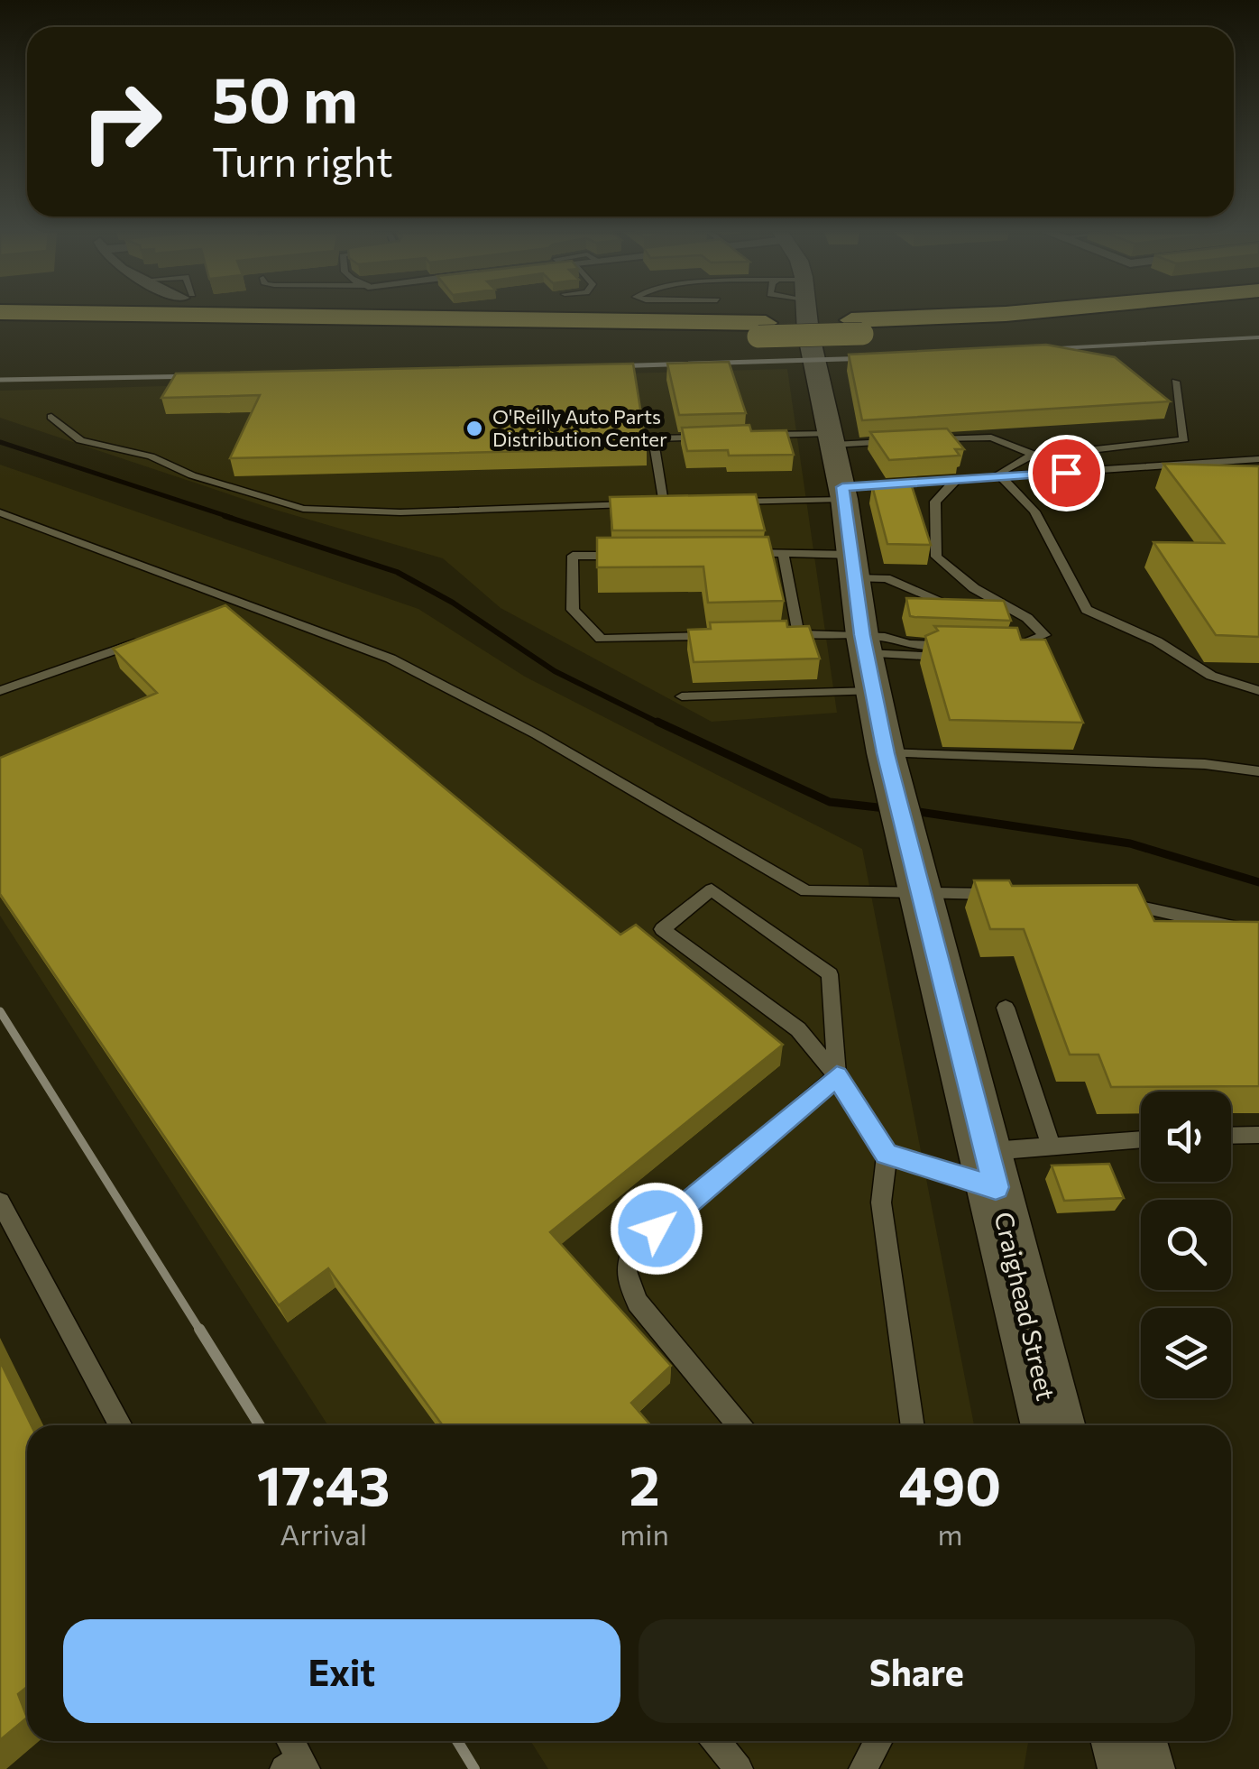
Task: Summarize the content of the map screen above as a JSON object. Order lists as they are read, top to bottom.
{
  "streets": {
    "street": ["Craighead Street"]
  },
  "places": ["O'Reilly Auto Parts Distribution Center"],
  "page": {
    "turn": ["50 m", "Turn right"],
    "eta": [
      "17:43",
      "Arrival",
      "2",
      "min",
      "490",
      "m"
    ],
    "buttons": ["Exit", "Share"]
  }
}
